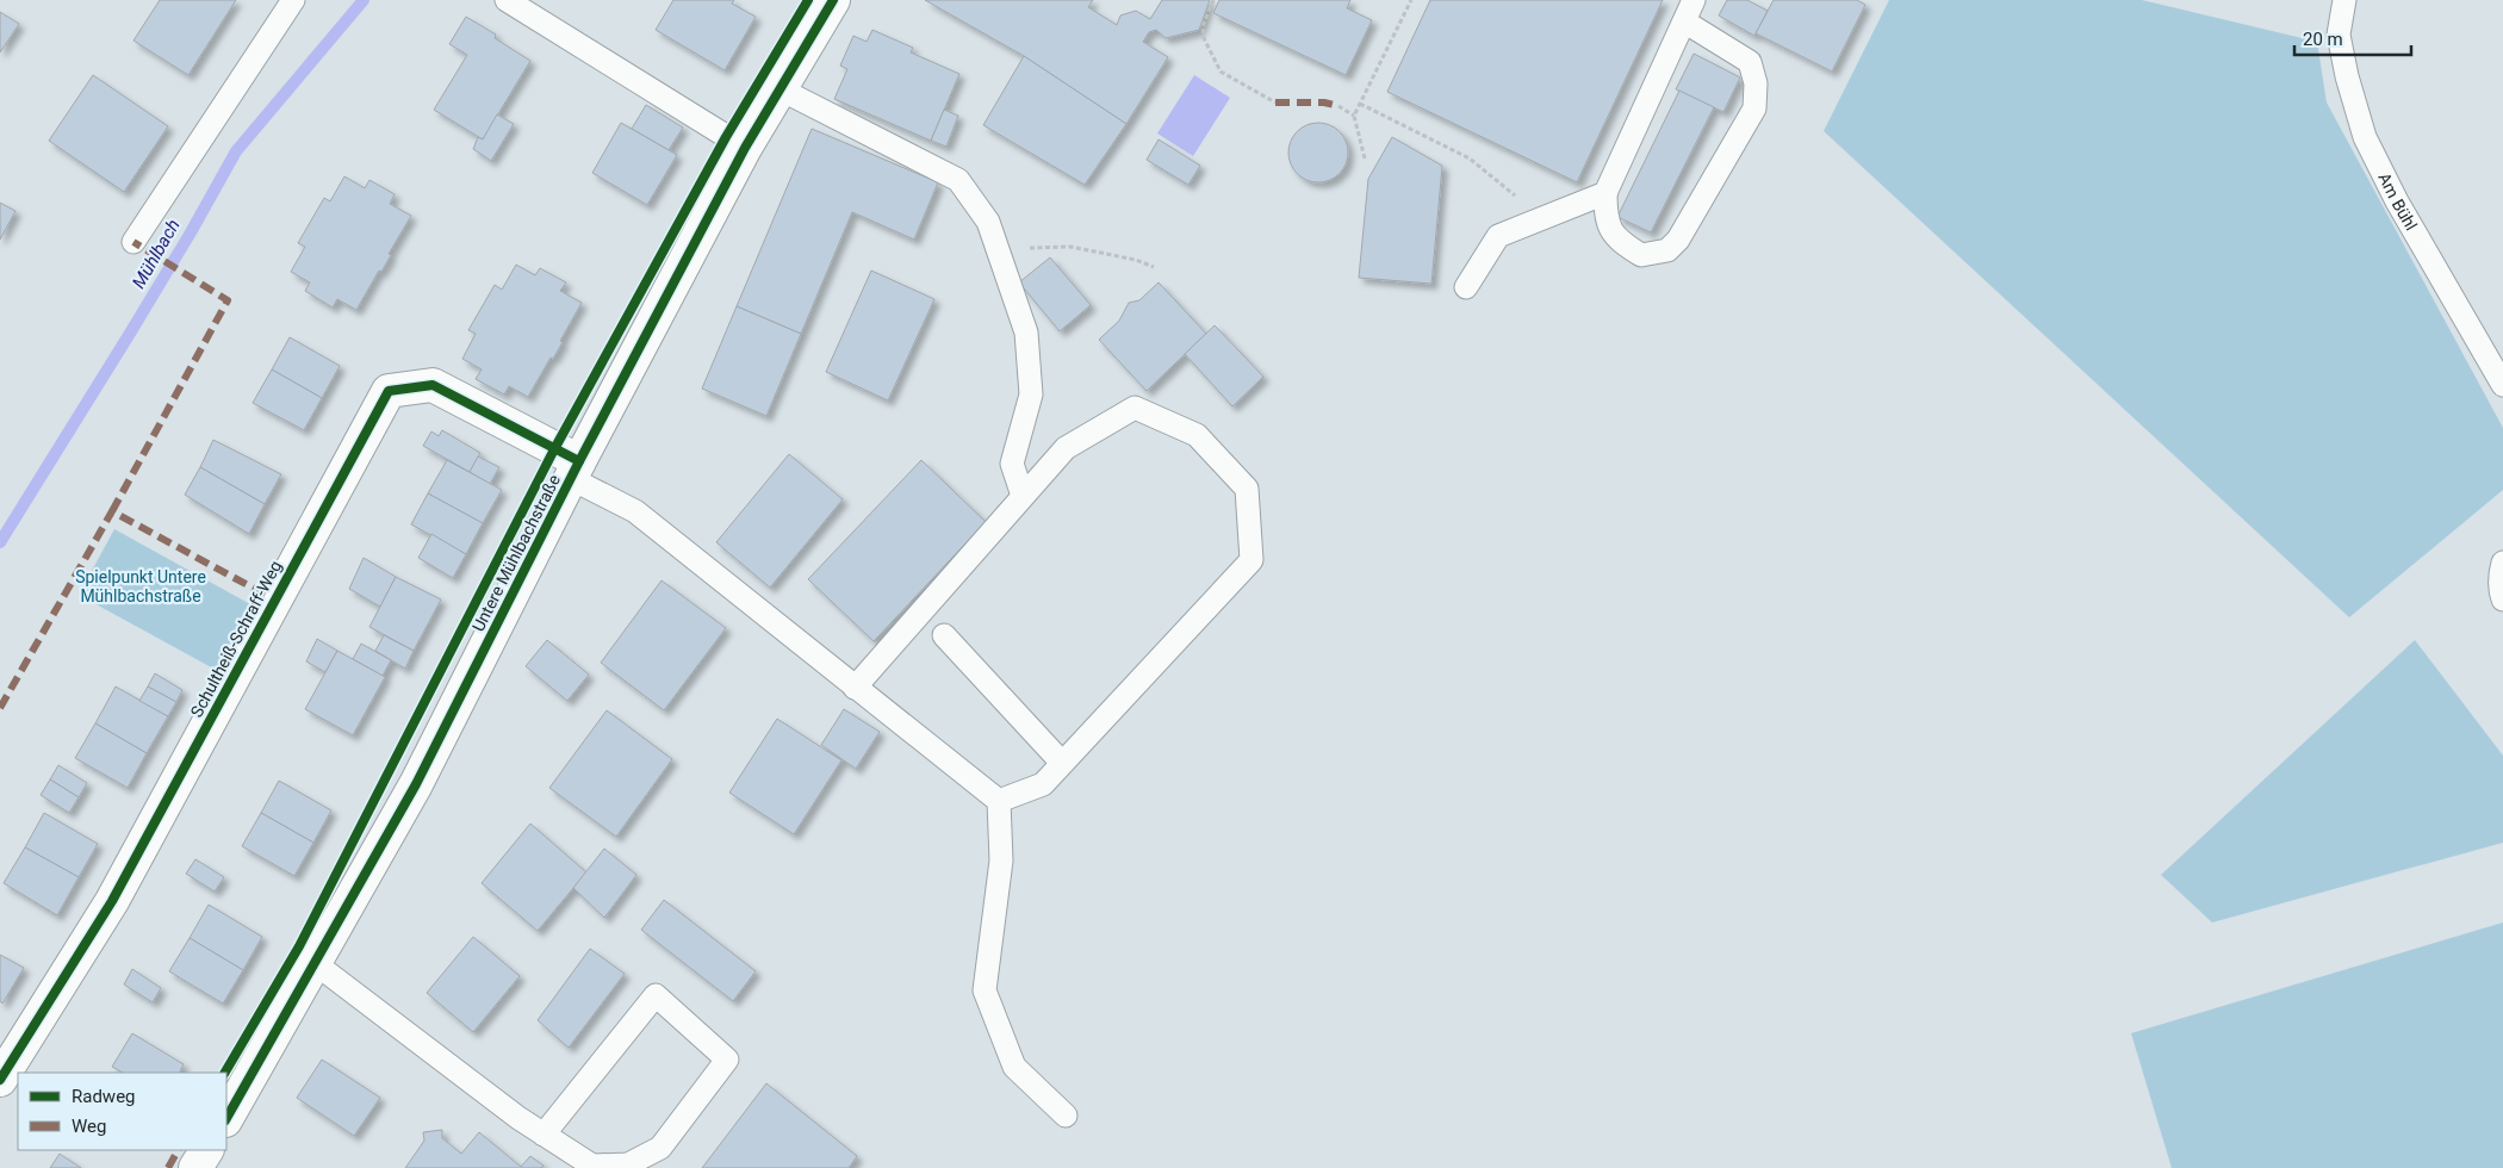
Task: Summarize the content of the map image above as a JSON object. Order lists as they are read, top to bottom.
{
  "streets": {
    "main road": ["Untere Mühlbachstraße", "Schultheiß-Schraff-Weg"],
    "lane": ["Am Bühl"]
  },
  "crossings": [
    ["Untere Mühlbachstraße", "Schultheiß-Schraff-Weg"]
  ],
  "water": ["Mühlbach"],
  "parks": ["Spielpunkt Untere Mühlbachstraße"],
  "legend": ["Radweg", "Weg"],
  "scale_bar": "20 m"
}
